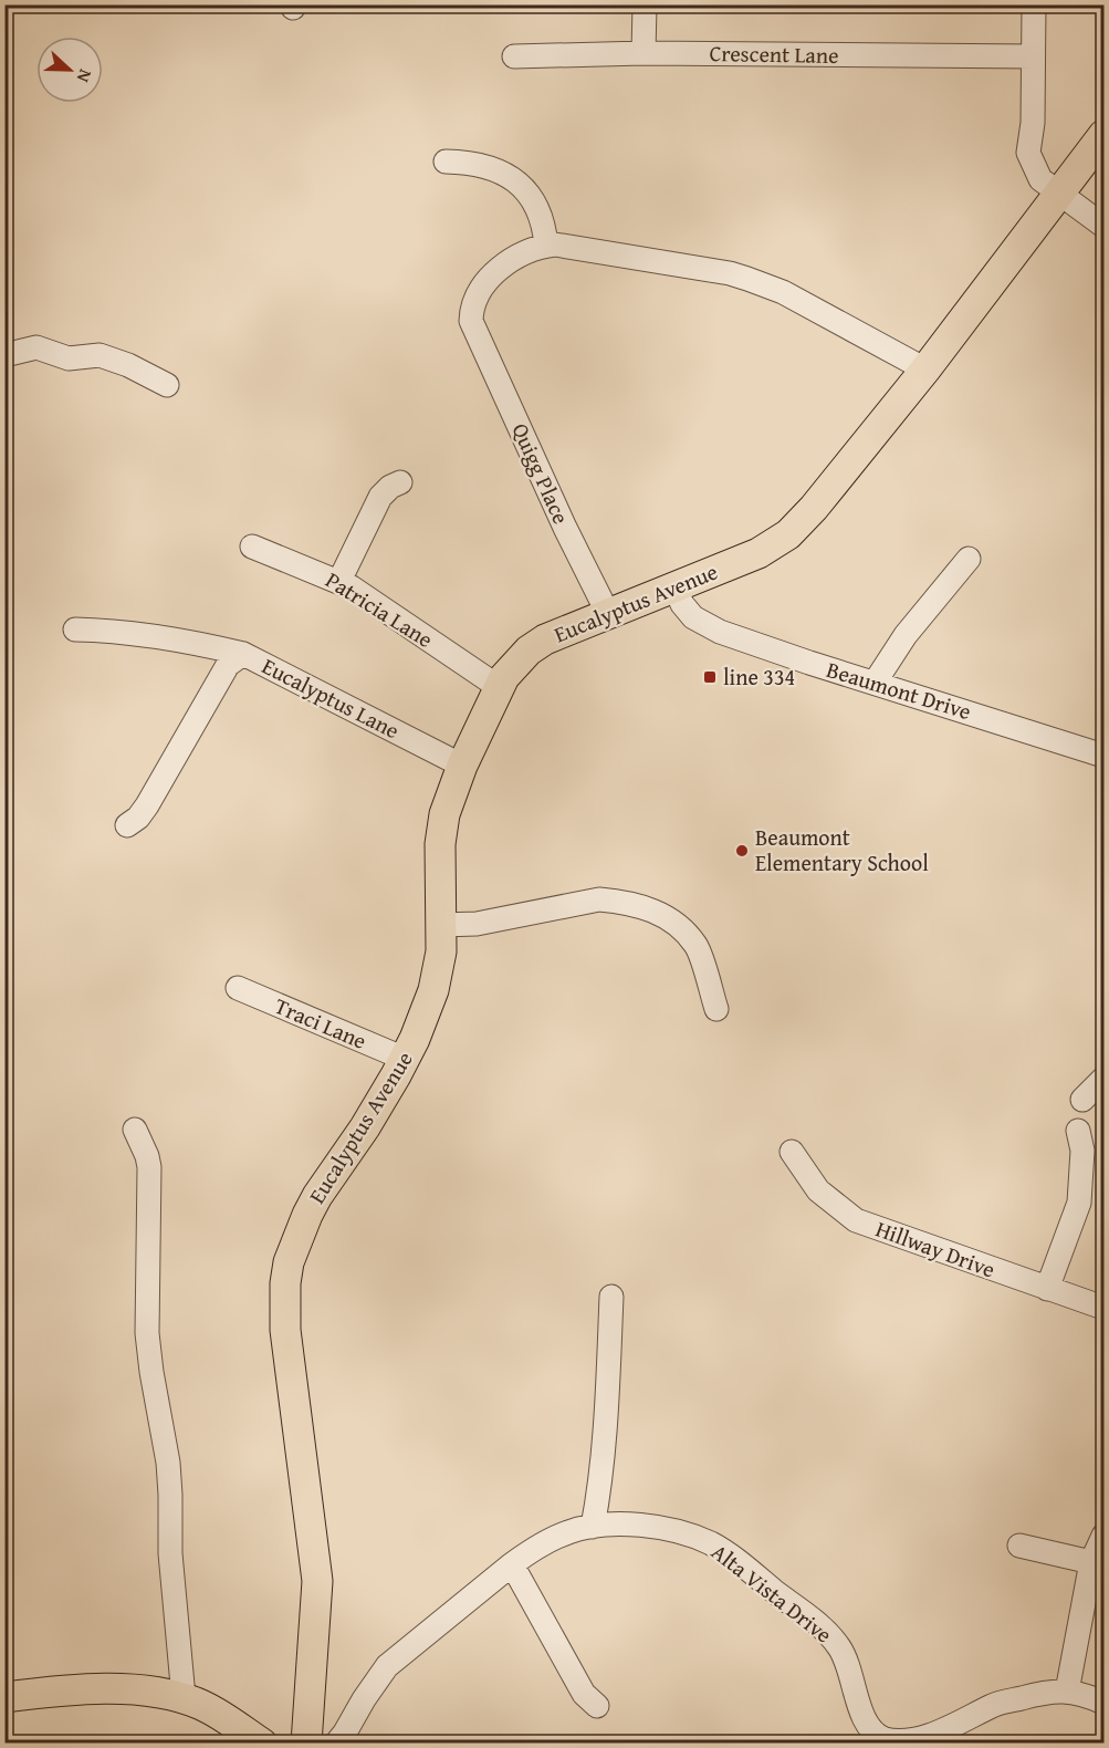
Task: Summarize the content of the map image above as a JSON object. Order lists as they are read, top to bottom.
{
  "streets": {
    "main road": ["Eucalyptus Avenue"],
    "street": [
      "Crescent Lane",
      "Quigg Place",
      "Patricia Lane",
      "Beaumont Drive",
      "Eucalyptus Lane",
      "Traci Lane",
      "Hillway Drive",
      "Alta Vista Drive"
    ]
  },
  "crossings": [
    ["Quigg Place", "Eucalyptus Avenue"],
    ["Eucalyptus Avenue", "Patricia Lane"],
    ["Eucalyptus Avenue", "Beaumont Drive"],
    ["Eucalyptus Avenue", "Eucalyptus Lane"],
    ["Eucalyptus Avenue", "Traci Lane"]
  ],
  "places": {
    "transit": ["line 334"],
    "other": ["Beaumont Elementary School"]
  },
  "north": "right"
}
